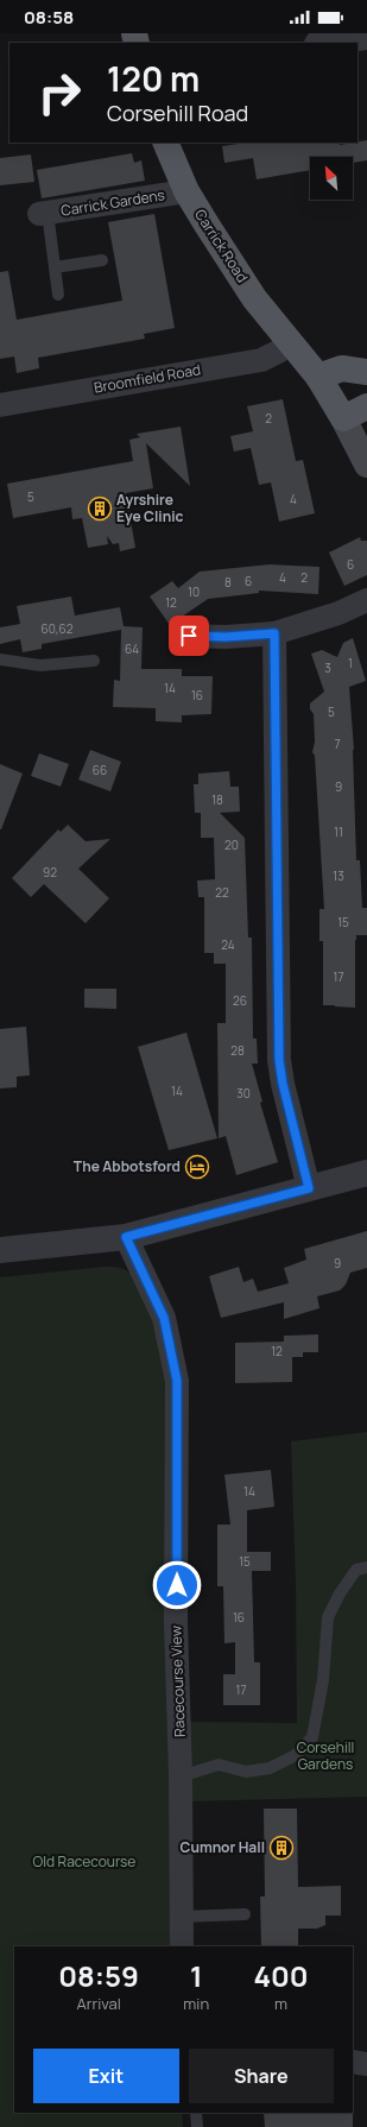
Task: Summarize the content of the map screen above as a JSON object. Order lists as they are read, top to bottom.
{
  "streets": {
    "main road": ["Carrick Road"],
    "street": ["Carrick Gardens", "Broomfield Road", "Racecourse View"]
  },
  "crossings": [
    ["Carrick Gardens", "Carrick Road"],
    ["Carrick Road", "Broomfield Road"]
  ],
  "parks": ["Corsehill Gardens", "Old Racecourse"],
  "places": {
    "building": ["Ayrshire Eye Clinic", "Cumnor Hall"],
    "hotel": ["The Abbotsford"]
  },
  "house_numbers": [
    "2",
    "5",
    "4",
    "6",
    "4",
    "2",
    "6",
    "8",
    "10",
    "12",
    "60,62",
    "64",
    "1",
    "3",
    "14",
    "16",
    "5",
    "7",
    "66",
    "9",
    "18",
    "11",
    "20",
    "92",
    "13",
    "22",
    "15",
    "24",
    "17",
    "26",
    "28",
    "14",
    "30",
    "9",
    "12",
    "14",
    "15",
    "16",
    "17"
  ],
  "north": "top left",
  "page": {
    "status": "08:58",
    "turn": ["120 m", "Corsehill Road"],
    "eta": [
      "08:59",
      "Arrival",
      "1",
      "min",
      "400",
      "m"
    ],
    "buttons": ["Exit", "Share"]
  }
}
